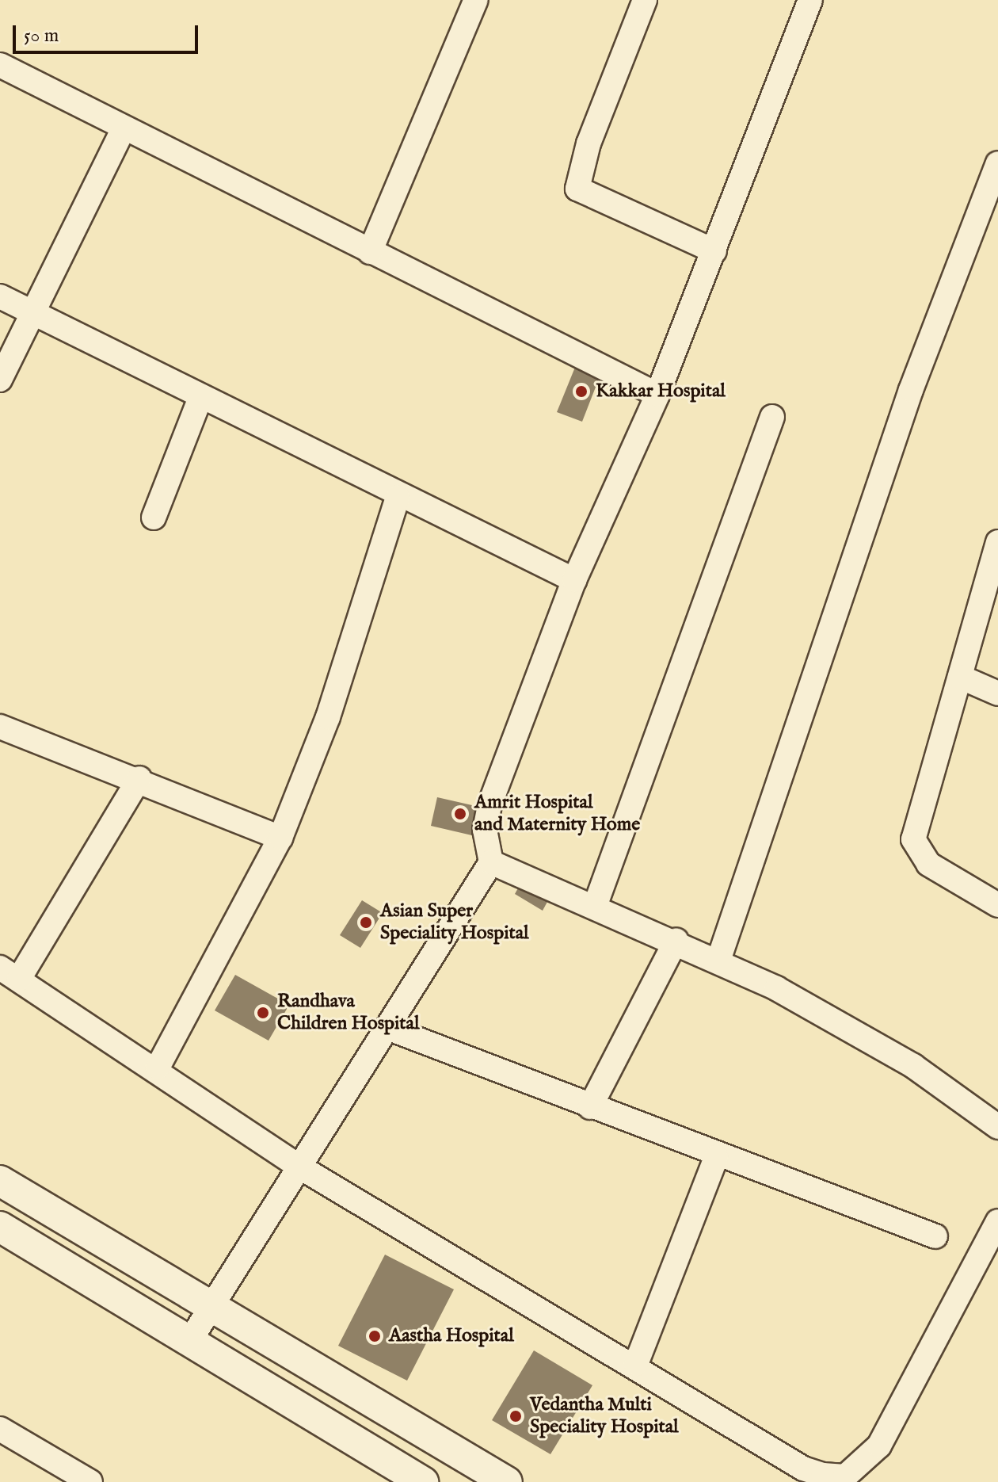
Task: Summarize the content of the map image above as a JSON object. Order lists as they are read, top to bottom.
{
  "places": [
    "Kakkar Hospital",
    "Amrit Hospital and Maternity Home",
    "Asian Super Speciality Hospital",
    "Randhava Children Hospital",
    "Aastha Hospital",
    "Vedantha Multi Speciality Hospital"
  ],
  "scale_bar": "50 m"
}
